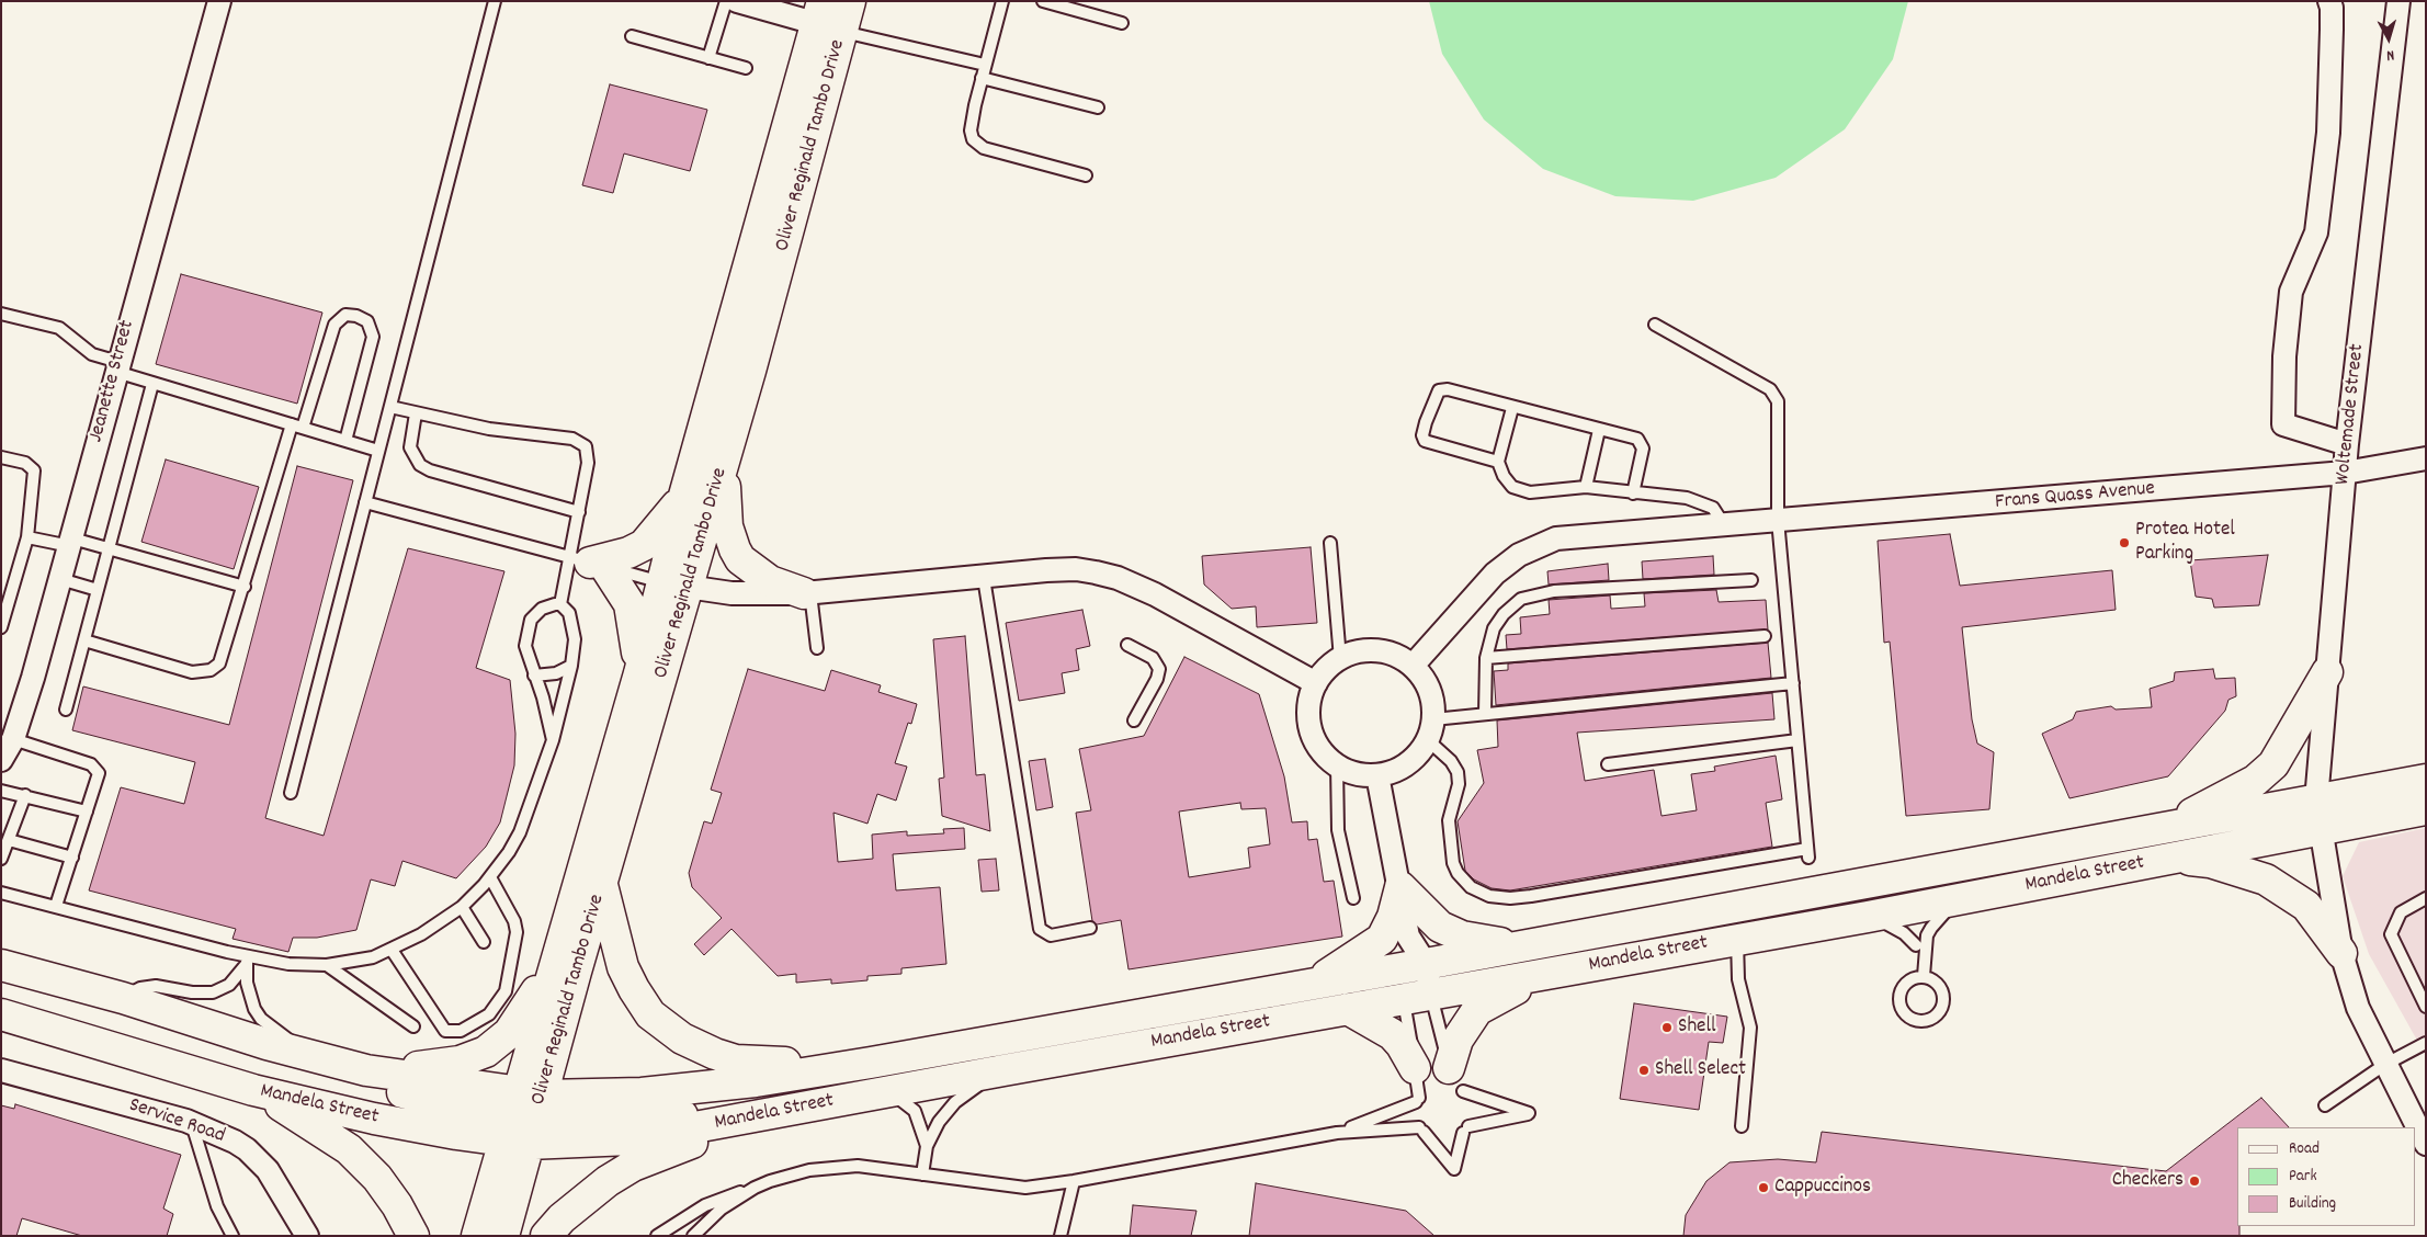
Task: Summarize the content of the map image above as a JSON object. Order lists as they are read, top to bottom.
{
  "streets": {
    "main road": ["Oliver Reginald Tambo Drive", "Mandela Street"],
    "street": [
      "Jeanette Street",
      "Woltemade Street",
      "Frans Quass Avenue",
      "Service Road"
    ]
  },
  "crossings": [
    ["Oliver Reginald Tambo Drive", "Mandela Street"],
    ["Woltemade Street", "Frans Quass Avenue"],
    ["Woltemade Street", "Mandela Street"]
  ],
  "places": [
    "Protea Hotel Parking",
    "Shell",
    "Shell Select",
    "Checkers",
    "Cappuccinos"
  ],
  "legend": ["Road", "Park", "Building"],
  "north": "bottom"
}
